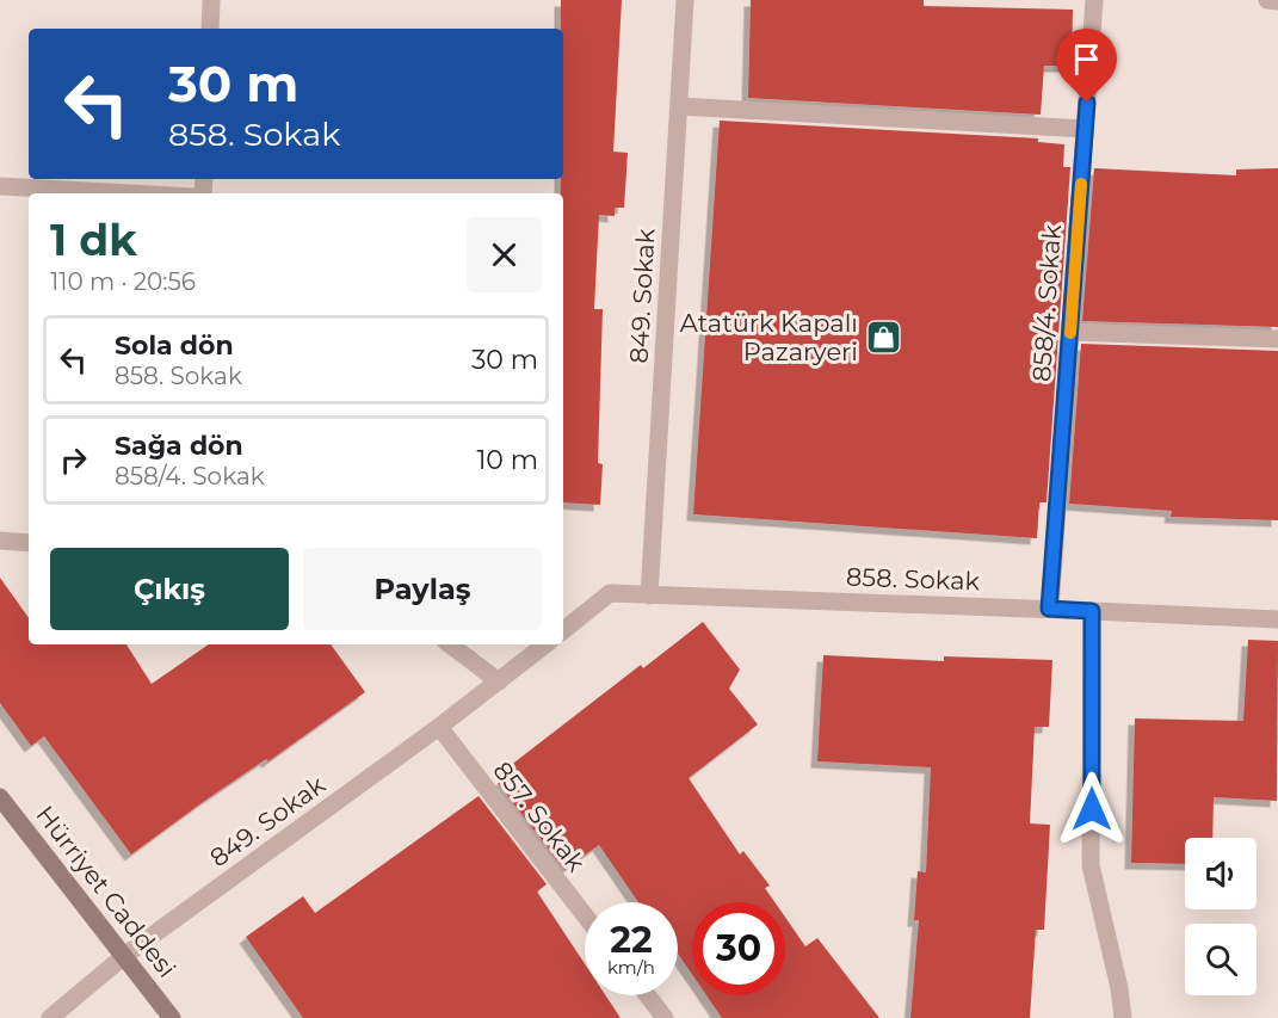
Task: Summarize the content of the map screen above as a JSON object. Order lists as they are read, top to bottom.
{
  "streets": {
    "main road": ["Hürriyet Caddesi"],
    "street": [
      "849. Sokak",
      "858/4. Sokak",
      "858. Sokak",
      "857. Sokak"
    ]
  },
  "crossings": [
    ["849. Sokak", "858. Sokak"],
    ["849. Sokak", "857. Sokak"],
    ["849. Sokak", "Hürriyet Caddesi"],
    ["858/4. Sokak", "858. Sokak"]
  ],
  "places": {
    "shop": ["Atatürk Kapalı Pazaryeri"]
  },
  "page": {
    "turn": ["30 m", "858. Sokak"],
    "heading": ["1 dk", "110 m · 20:56"],
    "list": [
      {
        "name": "Sola dön",
        "note": "858. Sokak",
        "value": "30 m"
      },
      {
        "name": "Sağa dön",
        "note": "858/4. Sokak",
        "value": "10 m"
      }
    ],
    "buttons": ["Çıkış", "Paylaş"],
    "speed": "22 km/h",
    "limit": "30"
  }
}
